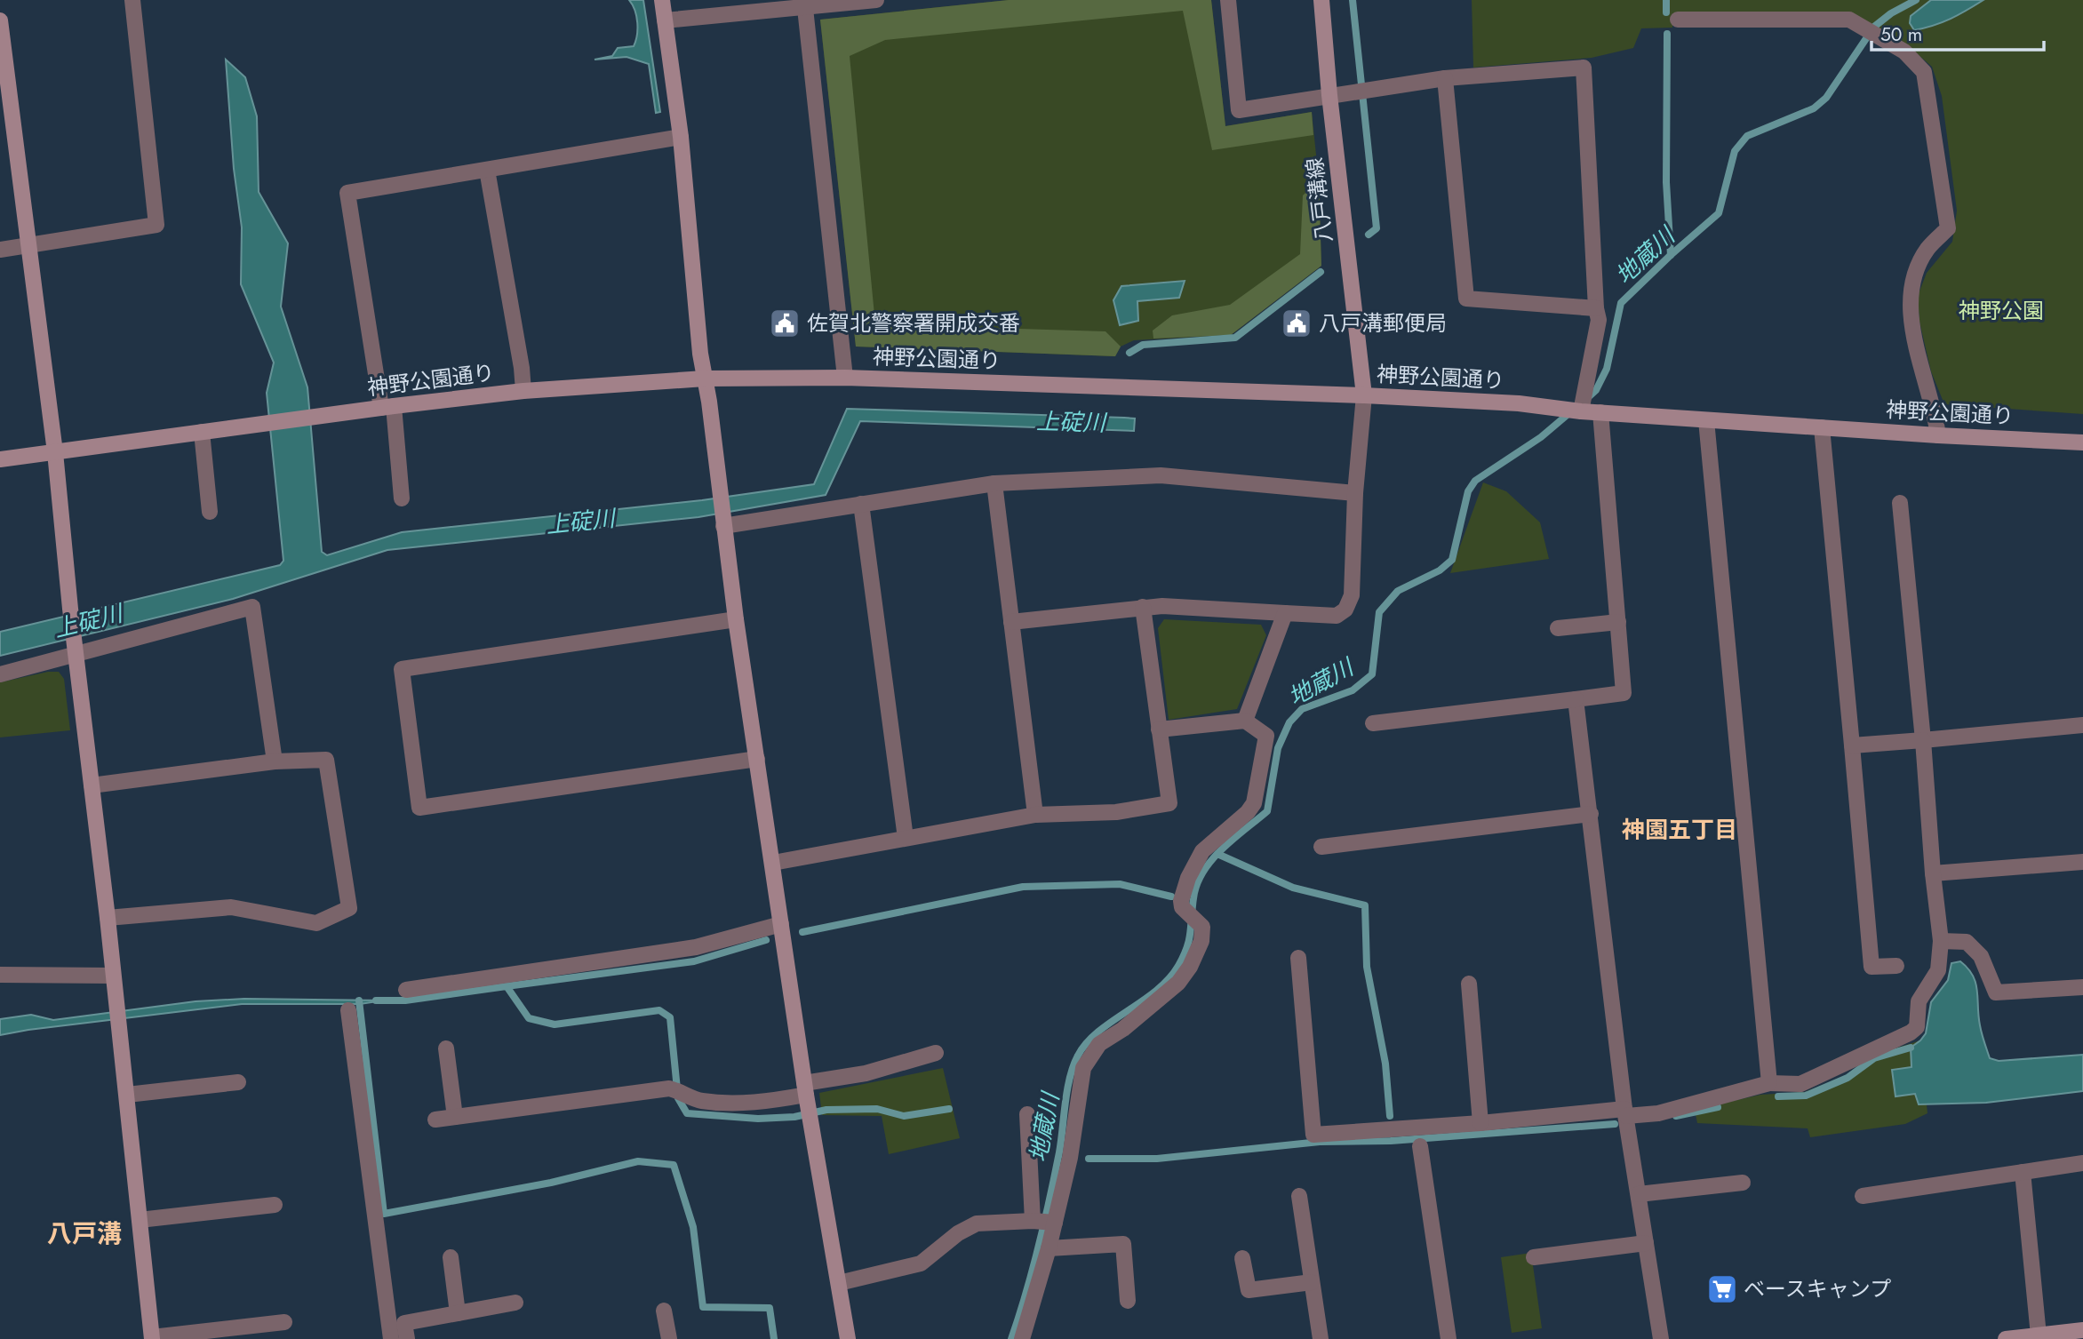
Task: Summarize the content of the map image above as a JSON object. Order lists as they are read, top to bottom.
{
  "streets": {
    "street": ["八戸溝線", "神野公園通り"]
  },
  "crossings": [
    ["八戸溝線", "神野公園通り"]
  ],
  "districts": ["神園五丁目", "八戸溝"],
  "water": ["地蔵川", "上碇川"],
  "parks": ["神野公園"],
  "places": {
    "public building": ["佐賀北警察署開成交番", "八戸溝郵便局"],
    "supermarket": ["ベースキャンプ"]
  },
  "scale_bar": "50 m"
}
